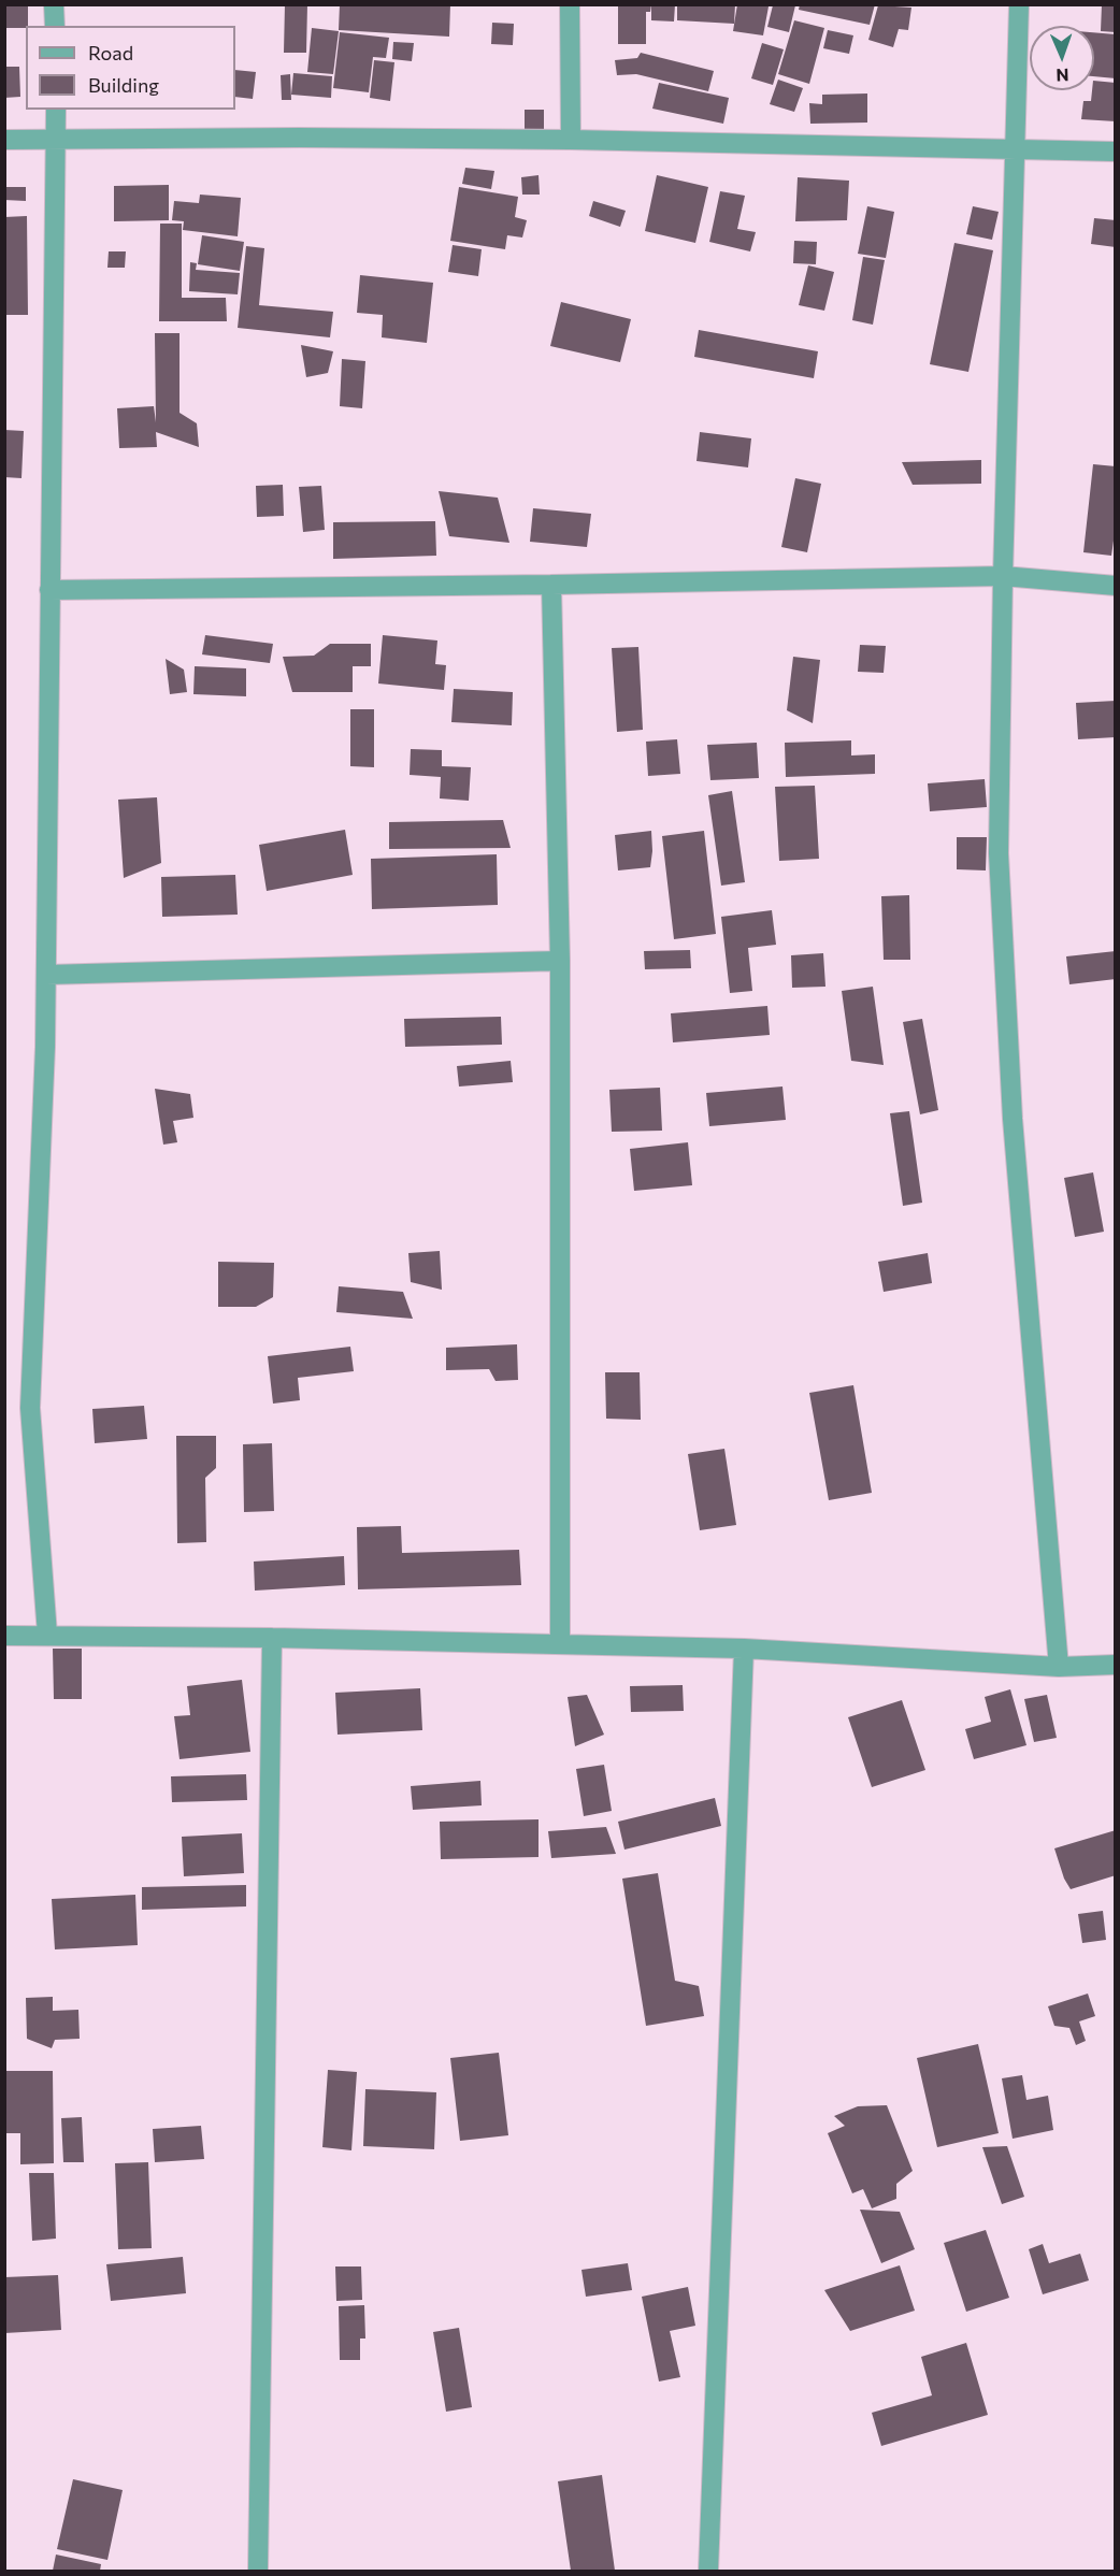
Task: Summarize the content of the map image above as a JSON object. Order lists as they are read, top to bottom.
{
  "legend": ["Road", "Building"],
  "north": "bottom"
}
